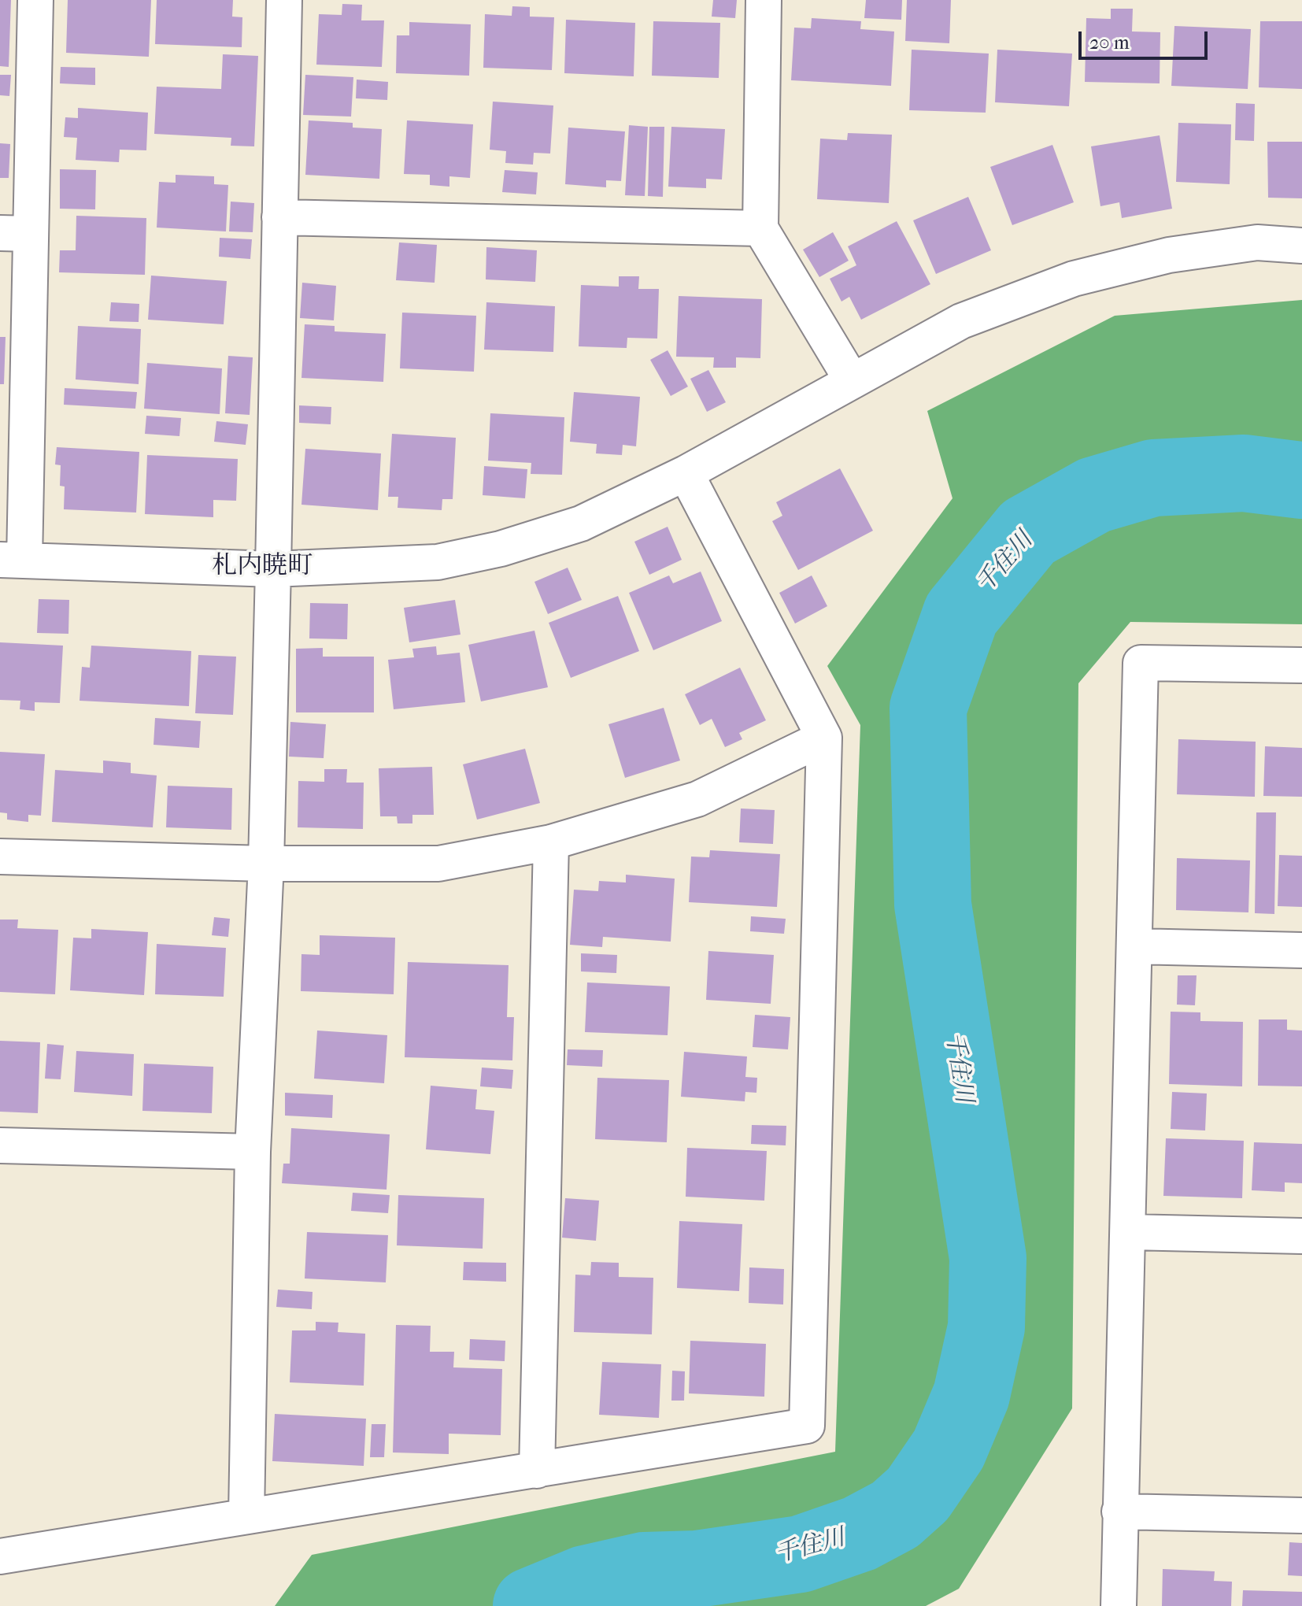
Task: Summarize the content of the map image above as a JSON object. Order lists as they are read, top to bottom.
{
  "districts": ["札内暁町"],
  "water": ["千住川"],
  "scale_bar": "20 m"
}
